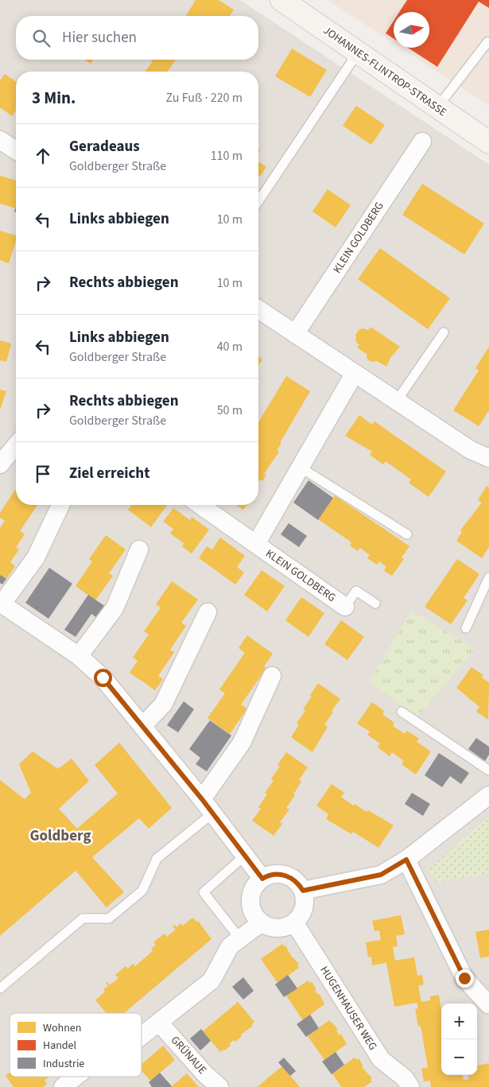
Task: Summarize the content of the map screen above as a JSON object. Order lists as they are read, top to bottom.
{
  "streets": {
    "main road": ["JOHANNES-FLINTROP-STRASSE"],
    "street": ["KLEIN GOLDBERG", "HUGENHAUSER WEG", "GRÜNAUE"]
  },
  "districts": ["Goldberg"],
  "legend": ["Wohnen", "Handel", "Industrie"],
  "north": "right",
  "page": {
    "search": "Hier suchen",
    "heading": ["3 Min.", "Zu Fuß · 220 m"],
    "list": [
      ["Geradeaus", "Goldberger Straße", "110 m"],
      ["Links abbiegen", "10 m"],
      ["Rechts abbiegen", "10 m"],
      ["Links abbiegen", "Goldberger Straße", "40 m"],
      ["Rechts abbiegen", "Goldberger Straße", "50 m"],
      "Ziel erreicht"
    ],
    "map_buttons": ["+", "−"]
  }
}
